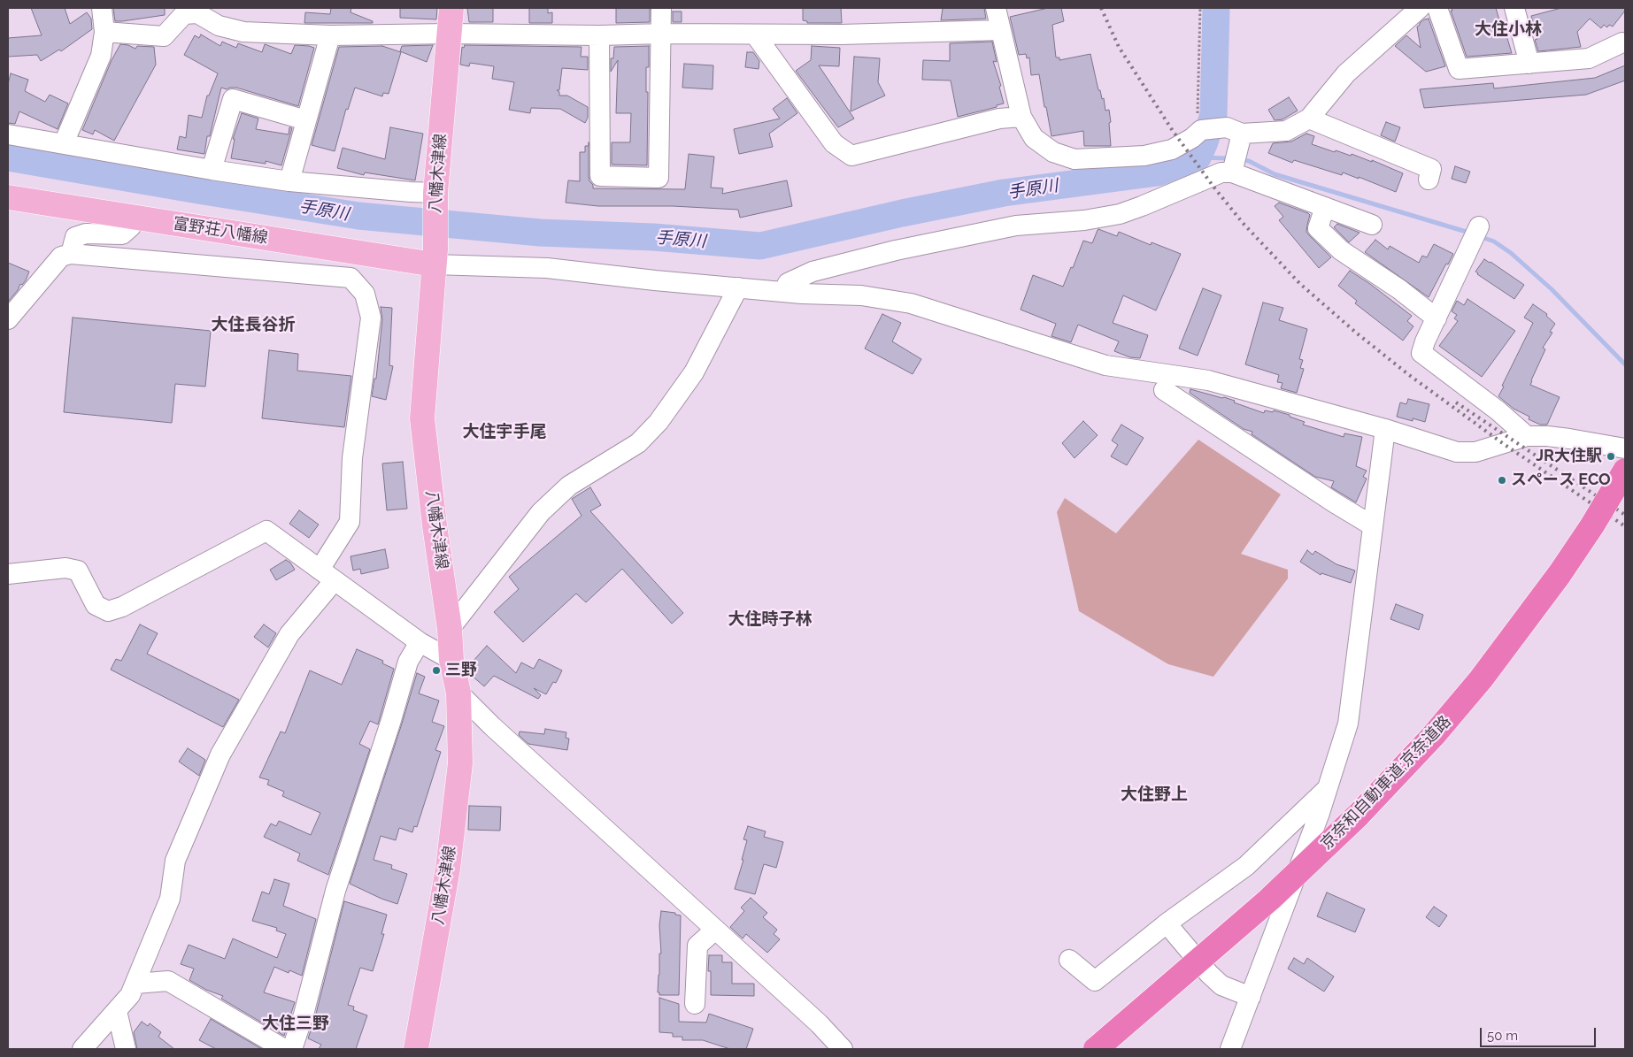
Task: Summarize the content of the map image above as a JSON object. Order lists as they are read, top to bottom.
{
  "streets": {
    "highway": ["京奈和自動車道;京奈道路"],
    "main road": ["八幡木津線", "富野荘八幡線"]
  },
  "crossings": [
    ["八幡木津線", "富野荘八幡線"]
  ],
  "districts": [
    "大住小林",
    "大住長谷折",
    "大住宇手尾",
    "大住時子林",
    "大住野上",
    "大住三野"
  ],
  "water": ["手原川"],
  "places": ["JR大住駅", "スペース ECO", "三野"],
  "scale_bar": "50 m"
}
